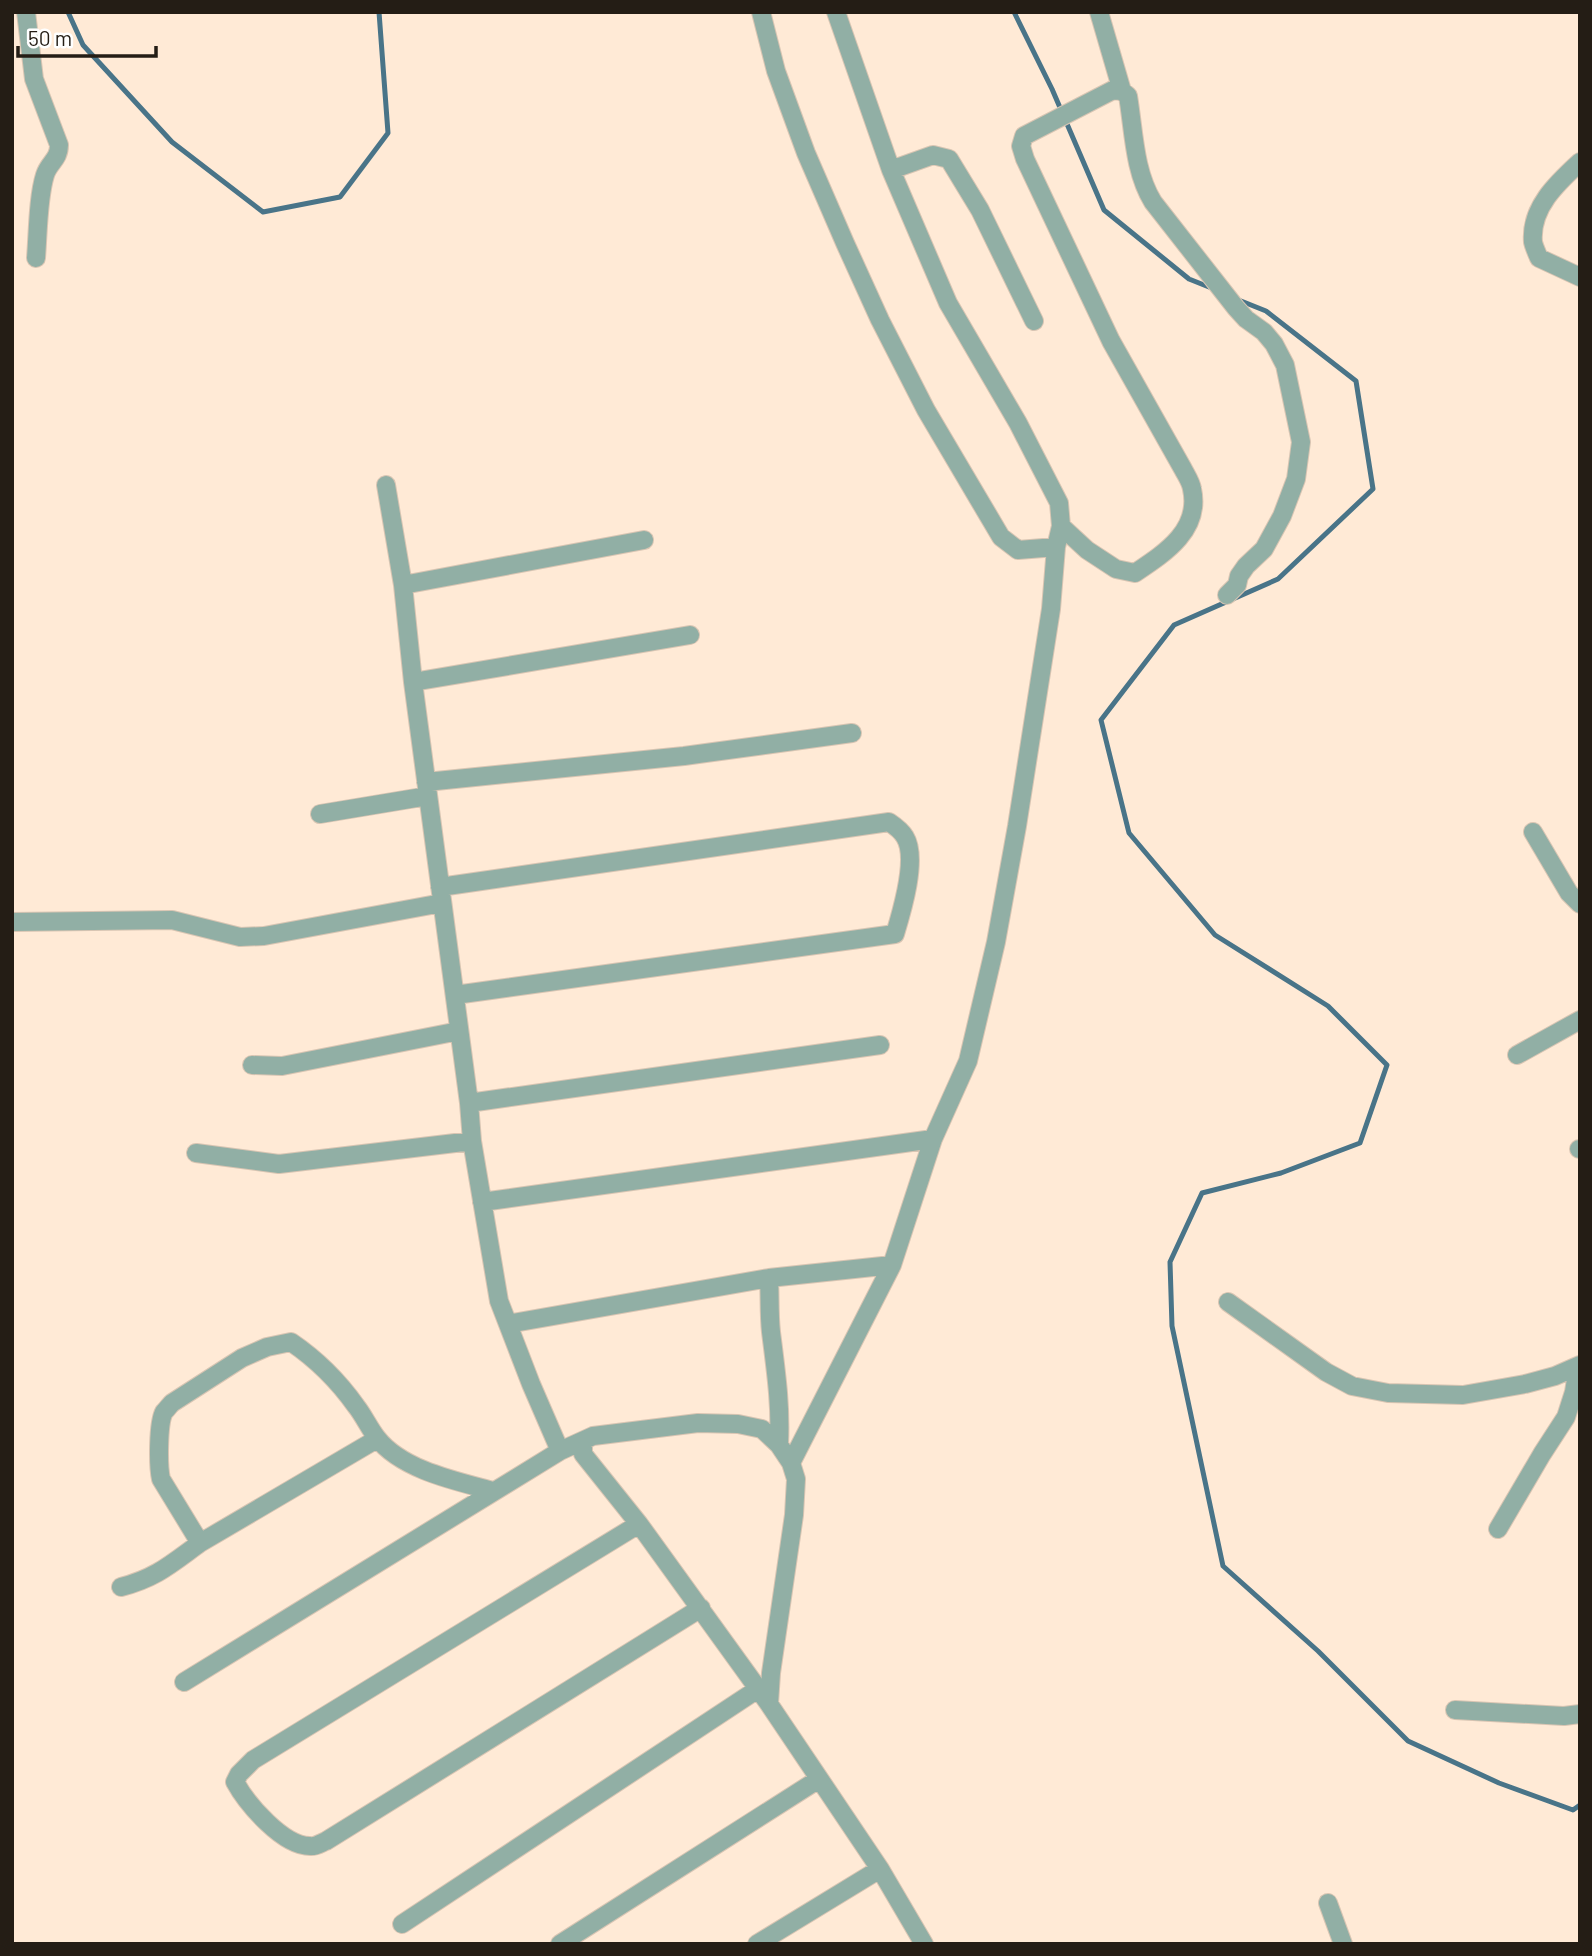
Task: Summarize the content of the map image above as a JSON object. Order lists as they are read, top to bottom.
{
  "scale_bar": "50 m"
}
